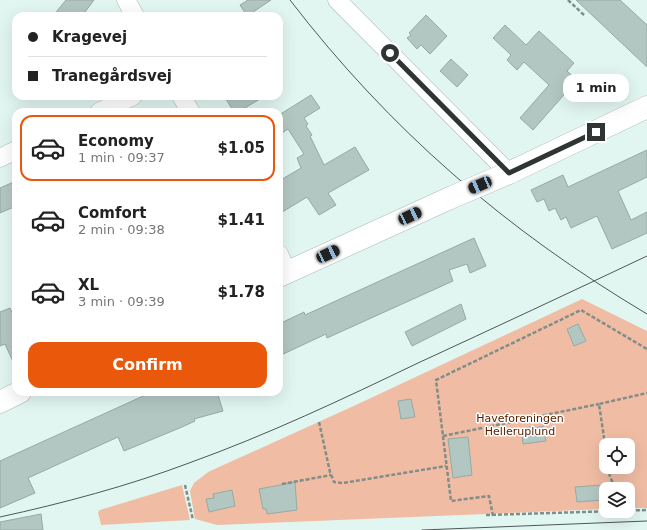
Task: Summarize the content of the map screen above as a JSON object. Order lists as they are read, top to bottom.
{
  "parks": ["Haveforeningen Helleruplund"],
  "page": {
    "banner": ["Kragevej", "Tranegårdsvej"],
    "bubble": "1 min",
    "list": [
      {
        "name": "Economy",
        "note": "1 min · 09:37",
        "value": "$1.05"
      },
      {
        "name": "Comfort",
        "note": "2 min · 09:38",
        "value": "$1.41"
      },
      {
        "name": "XL",
        "note": "3 min · 09:39",
        "value": "$1.78"
      }
    ],
    "buttons": "Confirm"
  }
}
